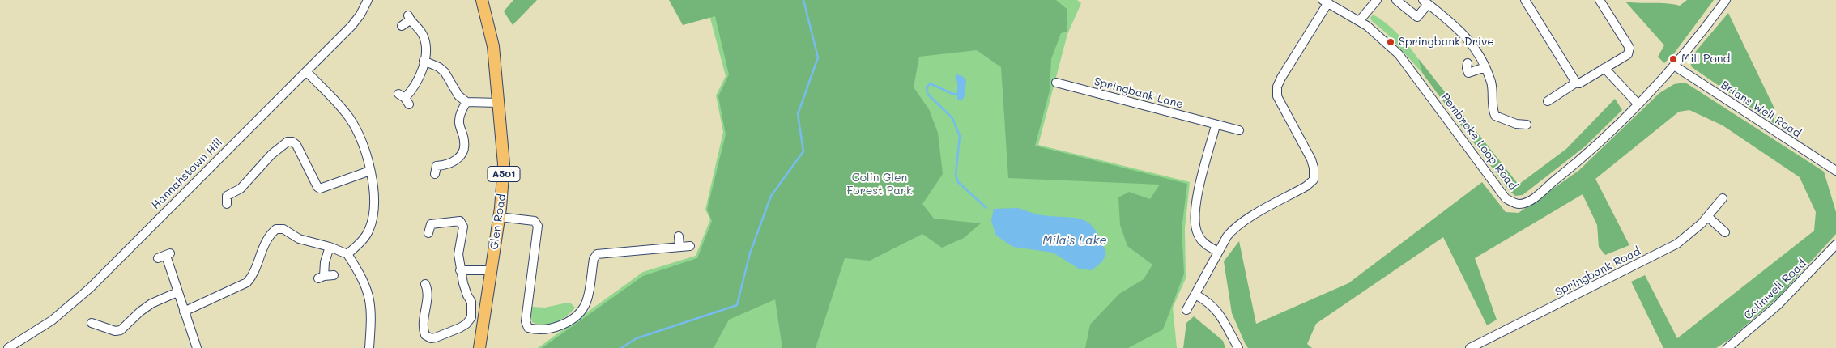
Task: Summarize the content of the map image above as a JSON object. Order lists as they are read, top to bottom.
{
  "streets": {
    "main road": ["A501", "Glen Road"],
    "street": [
      "Springbank Lane",
      "Brians Well Road",
      "Pembroke Loop Road",
      "Hannahstown Hill",
      "Springbank Road",
      "Colinwell Road"
    ]
  },
  "crossings": [
    ["Brians Well Road", "Pembroke Loop Road"]
  ],
  "water": ["Mila's Lake"],
  "parks": ["Colin Glen Forest Park"],
  "places": ["Springbank Drive", "Mill Pond"]
}
